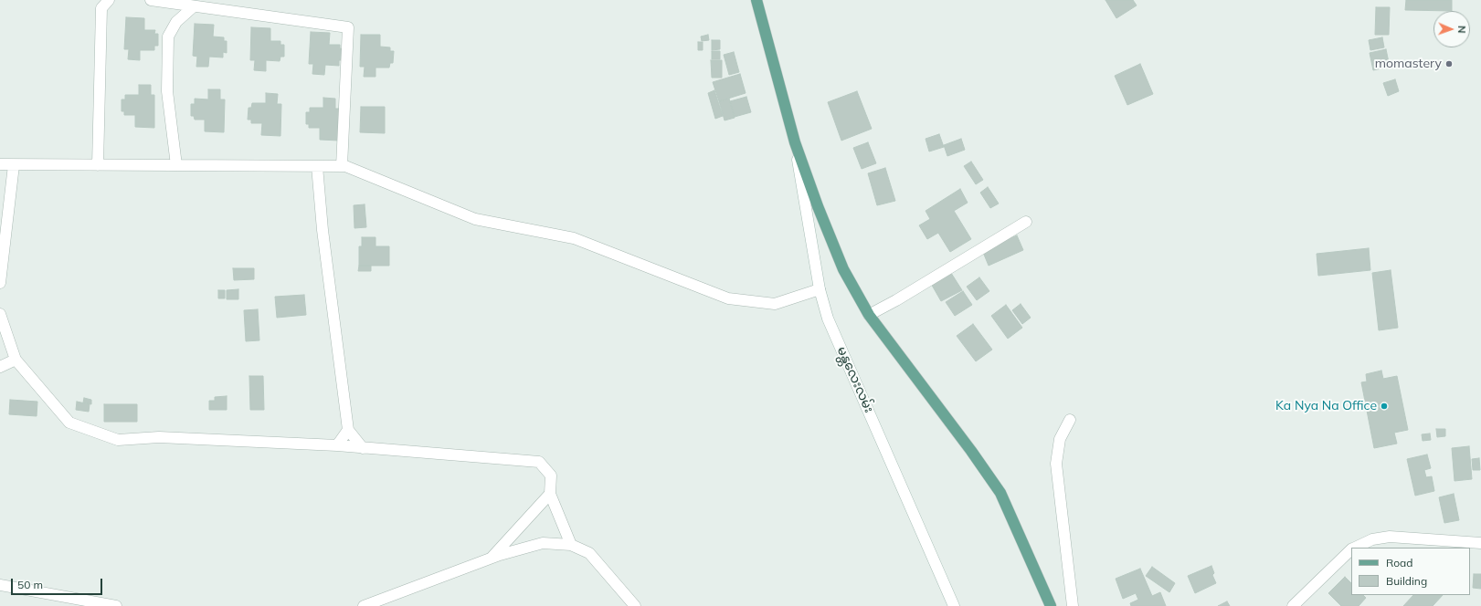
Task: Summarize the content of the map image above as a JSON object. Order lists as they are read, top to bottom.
{
  "streets": {
    "street": ["မန္တလေးလမ်း"]
  },
  "places": ["momastery", "Ka Nya Na Office"],
  "legend": ["Road", "Building"],
  "scale_bar": "50 m",
  "north": "right"
}
